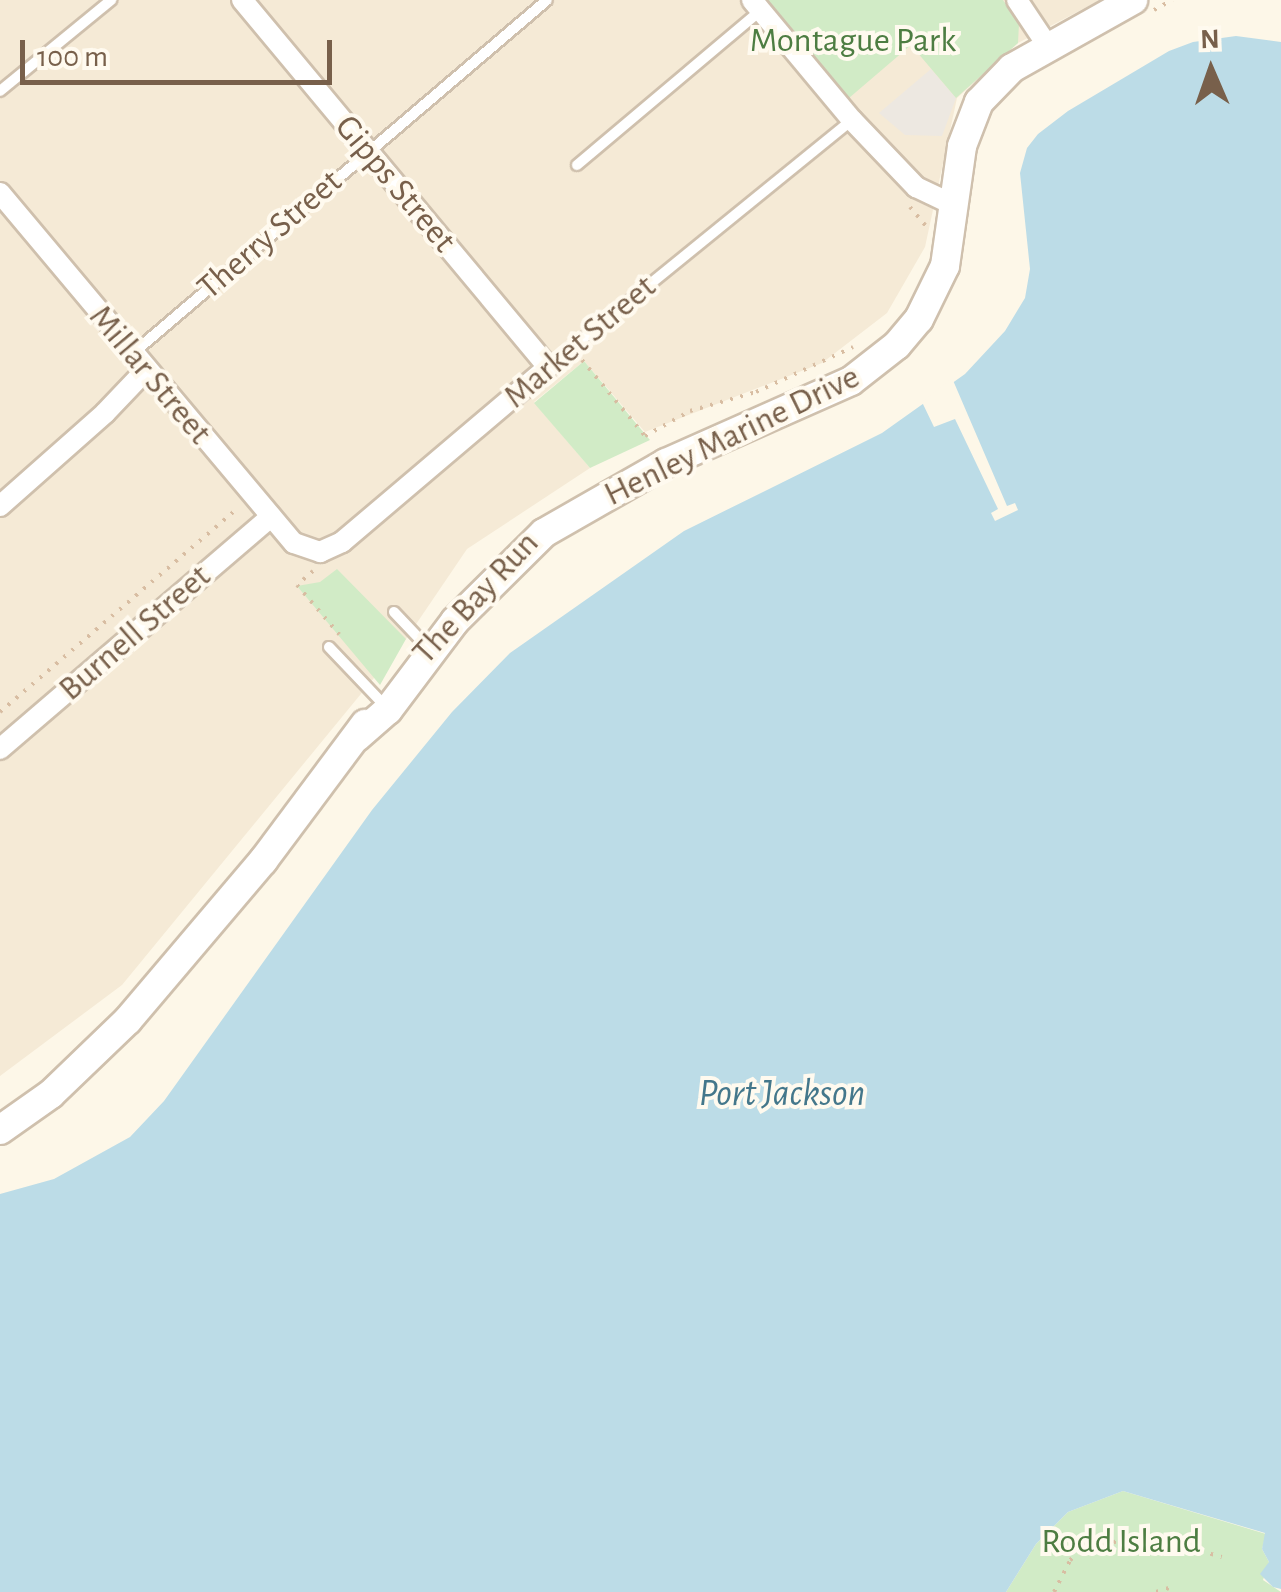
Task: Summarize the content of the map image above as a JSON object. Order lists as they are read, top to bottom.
{
  "streets": {
    "main road": ["Henley Marine Drive"],
    "street": [
      "Gipps Street",
      "Market Street",
      "Millar Street",
      "Burnell Street"
    ],
    "lane": ["Therry Street"]
  },
  "crossings": [
    ["Gipps Street", "Therry Street"],
    ["Gipps Street", "Market Street"],
    ["Therry Street", "Millar Street"],
    ["Market Street", "Millar Street"],
    ["Millar Street", "Burnell Street"]
  ],
  "water": ["Port Jackson"],
  "parks": ["Montague Park", "Rodd Island"],
  "scale_bar": "100 m",
  "north": "top"
}
